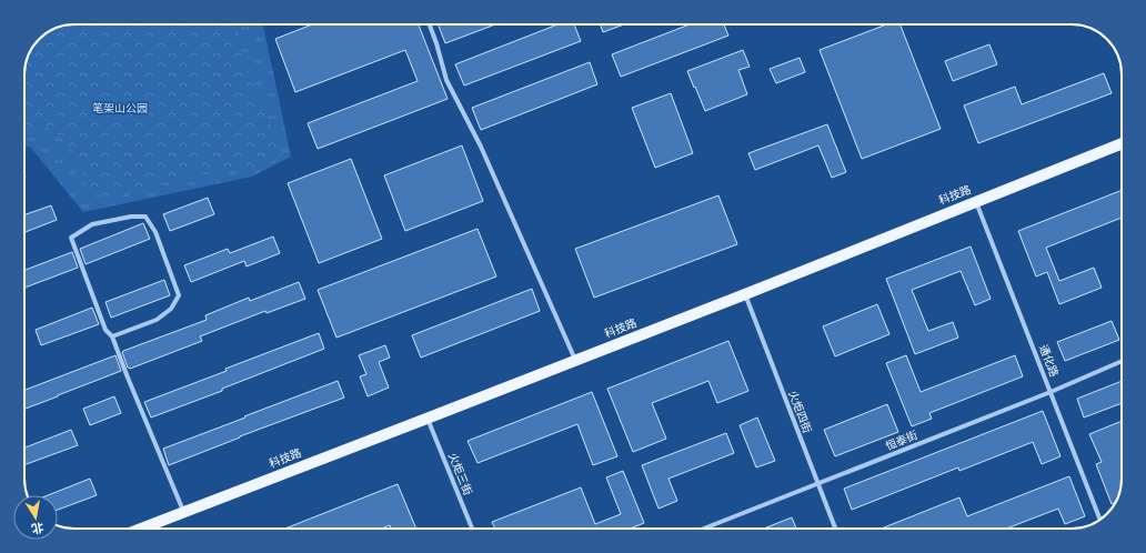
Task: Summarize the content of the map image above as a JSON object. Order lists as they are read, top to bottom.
{
  "streets": {
    "main road": ["科技路"],
    "street": [
      "通化路",
      "火炬四街",
      "恒泰街",
      "火炬三街"
    ]
  },
  "crossings": [
    ["科技路", "通化路"],
    ["科技路", "火炬四街"],
    ["科技路", "火炬三街"],
    ["通化路", "恒泰街"],
    ["火炬四街", "恒泰街"]
  ],
  "parks": ["笔架山公园"],
  "north": "bottom"
}
